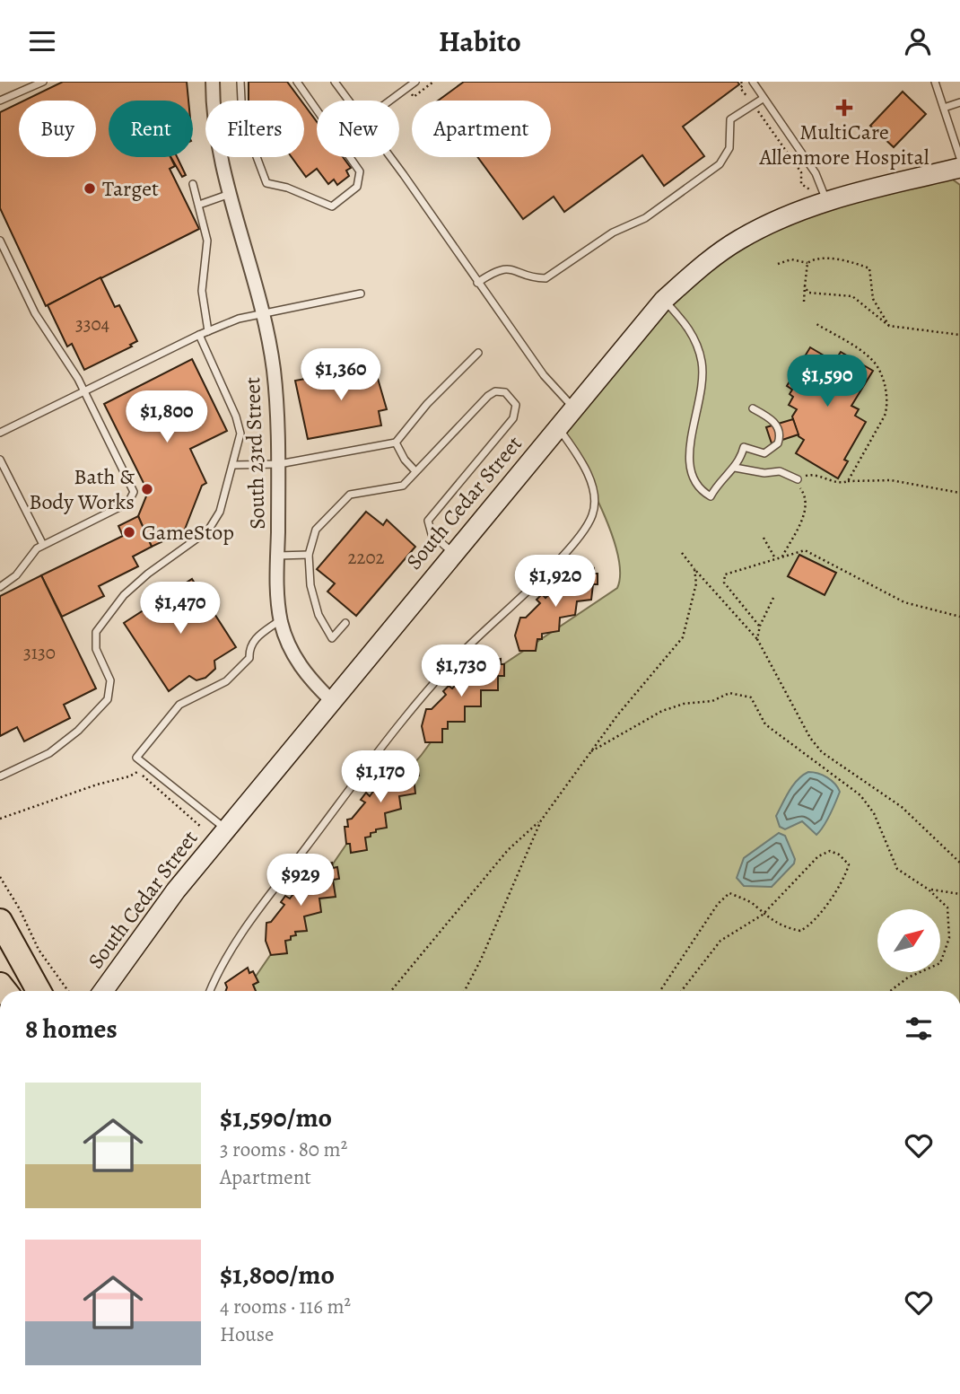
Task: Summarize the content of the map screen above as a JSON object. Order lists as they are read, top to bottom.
{
  "streets": {
    "main road": ["South Cedar Street"],
    "street": ["South 23rd Street"]
  },
  "crossings": [
    ["South 23rd Street", "South Cedar Street"]
  ],
  "places": {
    "health": ["MultiCare Allenmore Hospital"],
    "other": ["Target", "Bath & Body Works", "GameStop"]
  },
  "house_numbers": ["3304", "2202", "3130"],
  "north": "top right",
  "page": {
    "header": "Habito",
    "chip": [
      "Buy",
      "Rent",
      "Filters",
      "New",
      "Apartment"
    ],
    "price": [
      "$1,360",
      "$1,590",
      "$1,800",
      "$1,920",
      "$1,470",
      "$1,730",
      "$1,170",
      "$929"
    ],
    "heading": "8 homes",
    "list": [
      {
        "name": "$1,590/mo",
        "note": "3 rooms · 80 m² · Apartment"
      },
      {
        "name": "$1,800/mo",
        "note": "4 rooms · 116 m² · House"
      }
    ]
  }
}
